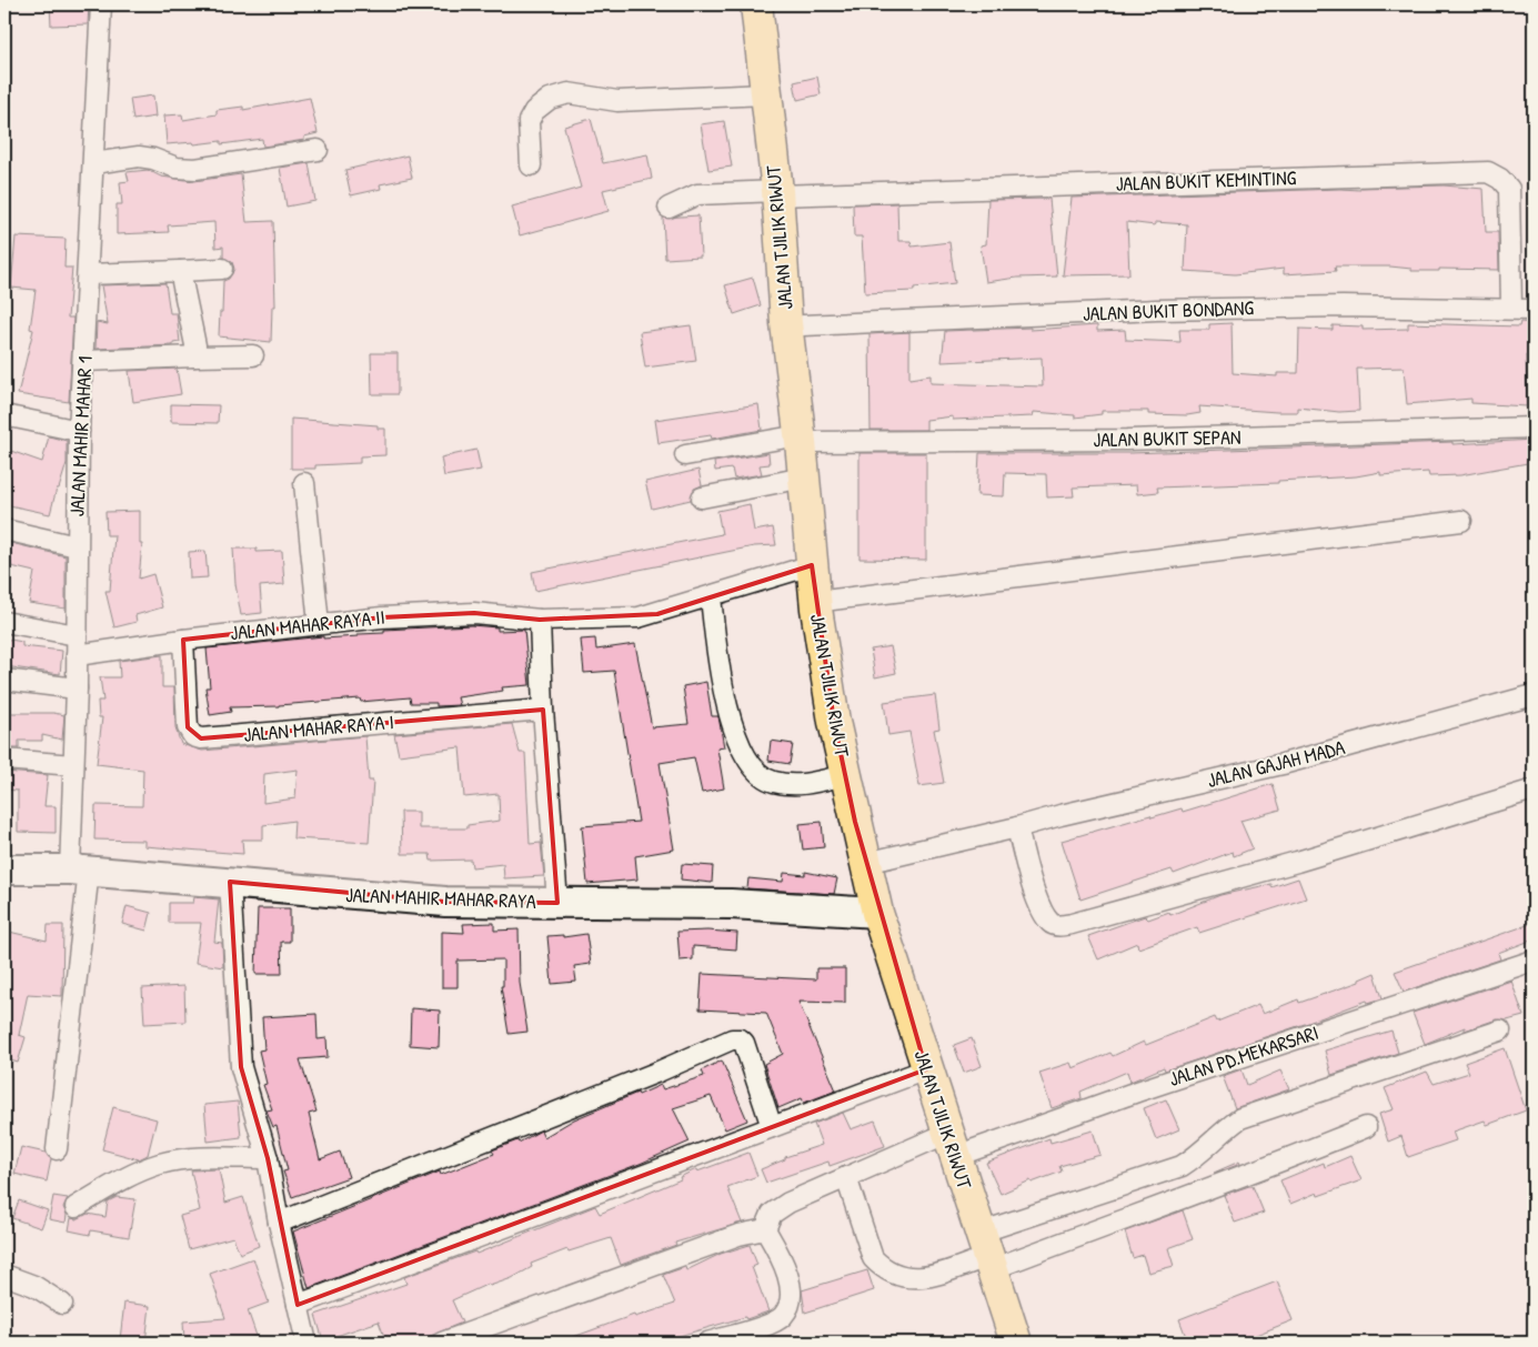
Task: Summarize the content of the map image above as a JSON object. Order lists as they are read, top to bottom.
{
  "streets": {
    "highway": ["JALAN TJILIK RIWUT"],
    "main road": ["JALAN MAHIR MAHAR RAYA"],
    "street": [
      "JALAN BUKIT KEMINTING",
      "JALAN BUKIT BONDANG",
      "JALAN MAHIR MAHAR 1",
      "JALAN BUKIT SEPAN",
      "JALAN MAHAR RAYA II",
      "JALAN MAHAR RAYA I",
      "JALAN GAJAH MADA",
      "JALAN PD.MEKARSARI"
    ]
  },
  "crossings": [
    ["JALAN BUKIT KEMINTING", "JALAN TJILIK RIWUT"],
    ["JALAN BUKIT KEMINTING", "JALAN BUKIT BONDANG"],
    ["JALAN TJILIK RIWUT", "JALAN BUKIT SEPAN"],
    ["JALAN TJILIK RIWUT", "JALAN MAHAR RAYA II"],
    ["JALAN TJILIK RIWUT", "JALAN GAJAH MADA"],
    ["JALAN TJILIK RIWUT", "JALAN MAHIR MAHAR RAYA"],
    ["JALAN TJILIK RIWUT", "JALAN PD.MEKARSARI"],
    ["JALAN MAHIR MAHAR 1", "JALAN MAHAR RAYA II"],
    ["JALAN MAHIR MAHAR 1", "JALAN MAHIR MAHAR RAYA"],
    ["JALAN MAHAR RAYA II", "JALAN MAHAR RAYA I"]
  ]
}
